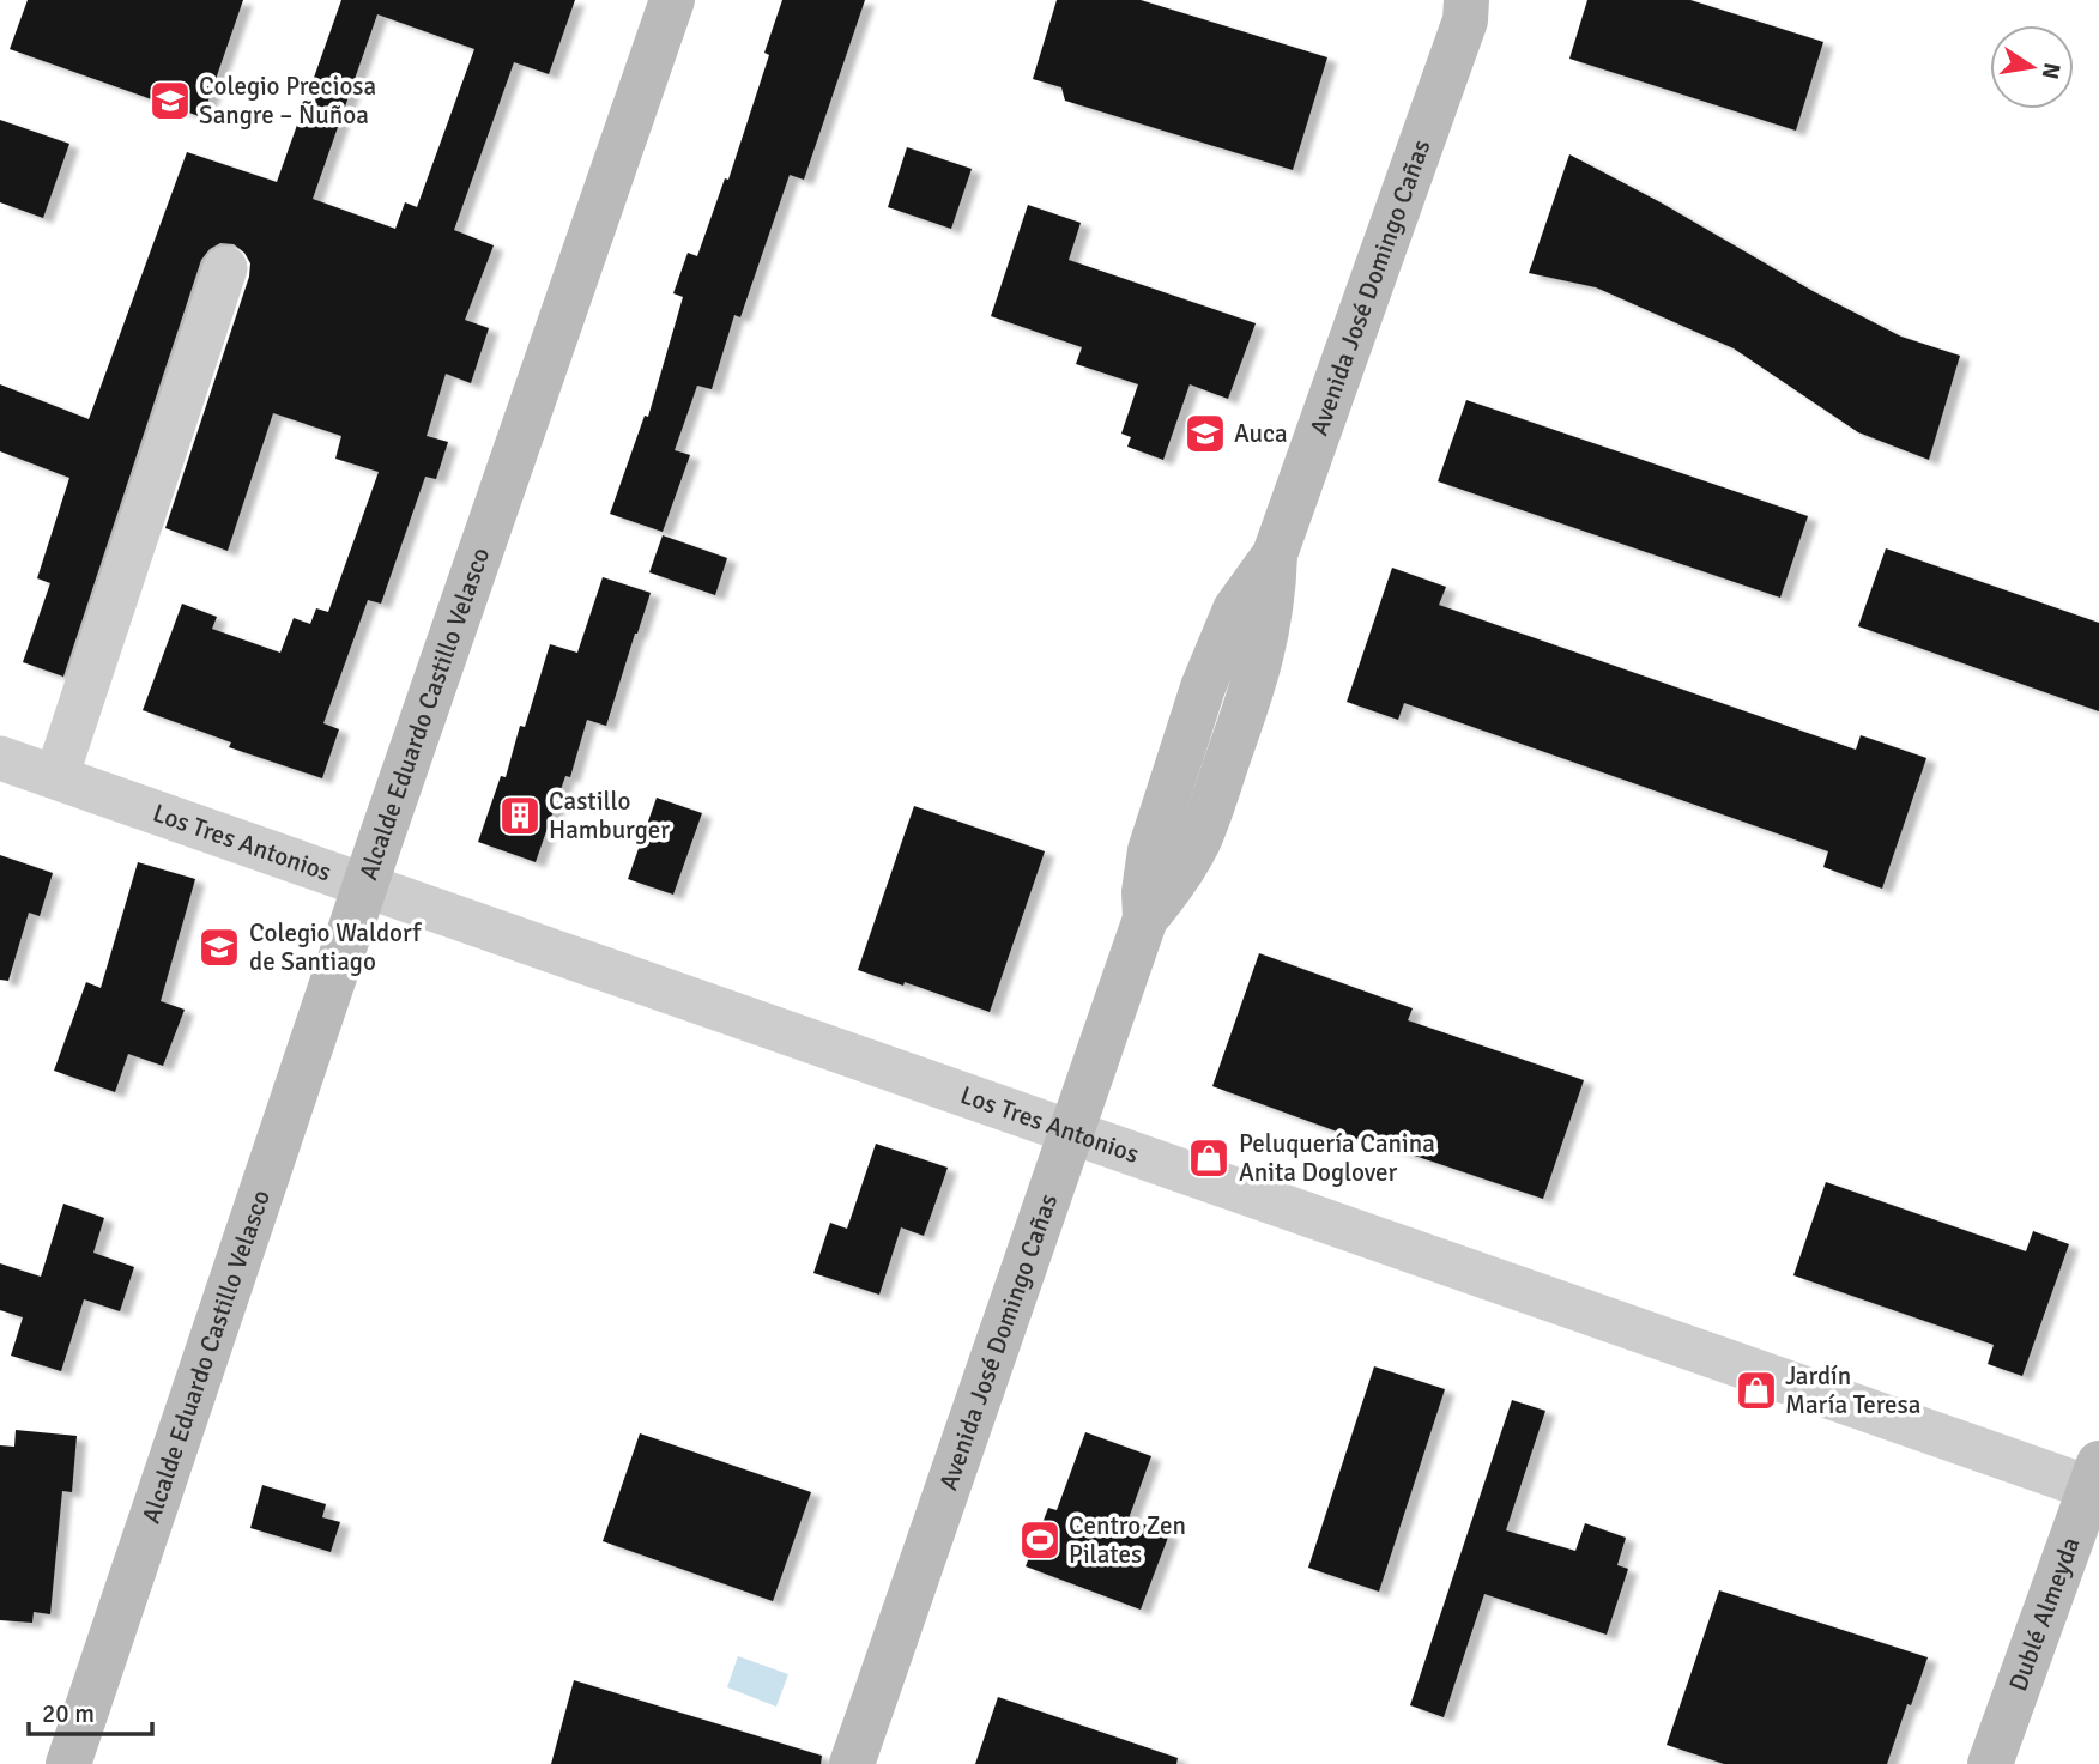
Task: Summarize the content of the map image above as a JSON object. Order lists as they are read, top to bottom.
{
  "streets": {
    "main road": ["Avenida José Domingo Cañas", "Alcalde Eduardo Castillo Velasco", "Dublé Almeyda"],
    "street": ["Los Tres Antonios"]
  },
  "crossings": [
    ["Avenida José Domingo Cañas", "Los Tres Antonios"],
    ["Alcalde Eduardo Castillo Velasco", "Los Tres Antonios"],
    ["Los Tres Antonios", "Dublé Almeyda"]
  ],
  "places": {
    "school or university": ["Colegio Preciosa Sangre – Ñuñoa", "Auca", "Colegio Waldorf de Santiago"],
    "building": ["Castillo Hamburger"],
    "shop": ["Peluquería Canina Anita Doglover", "Jardín María Teresa"],
    "sports": ["Centro Zen Pilates"]
  },
  "scale_bar": "20 m",
  "north": "right"
}
